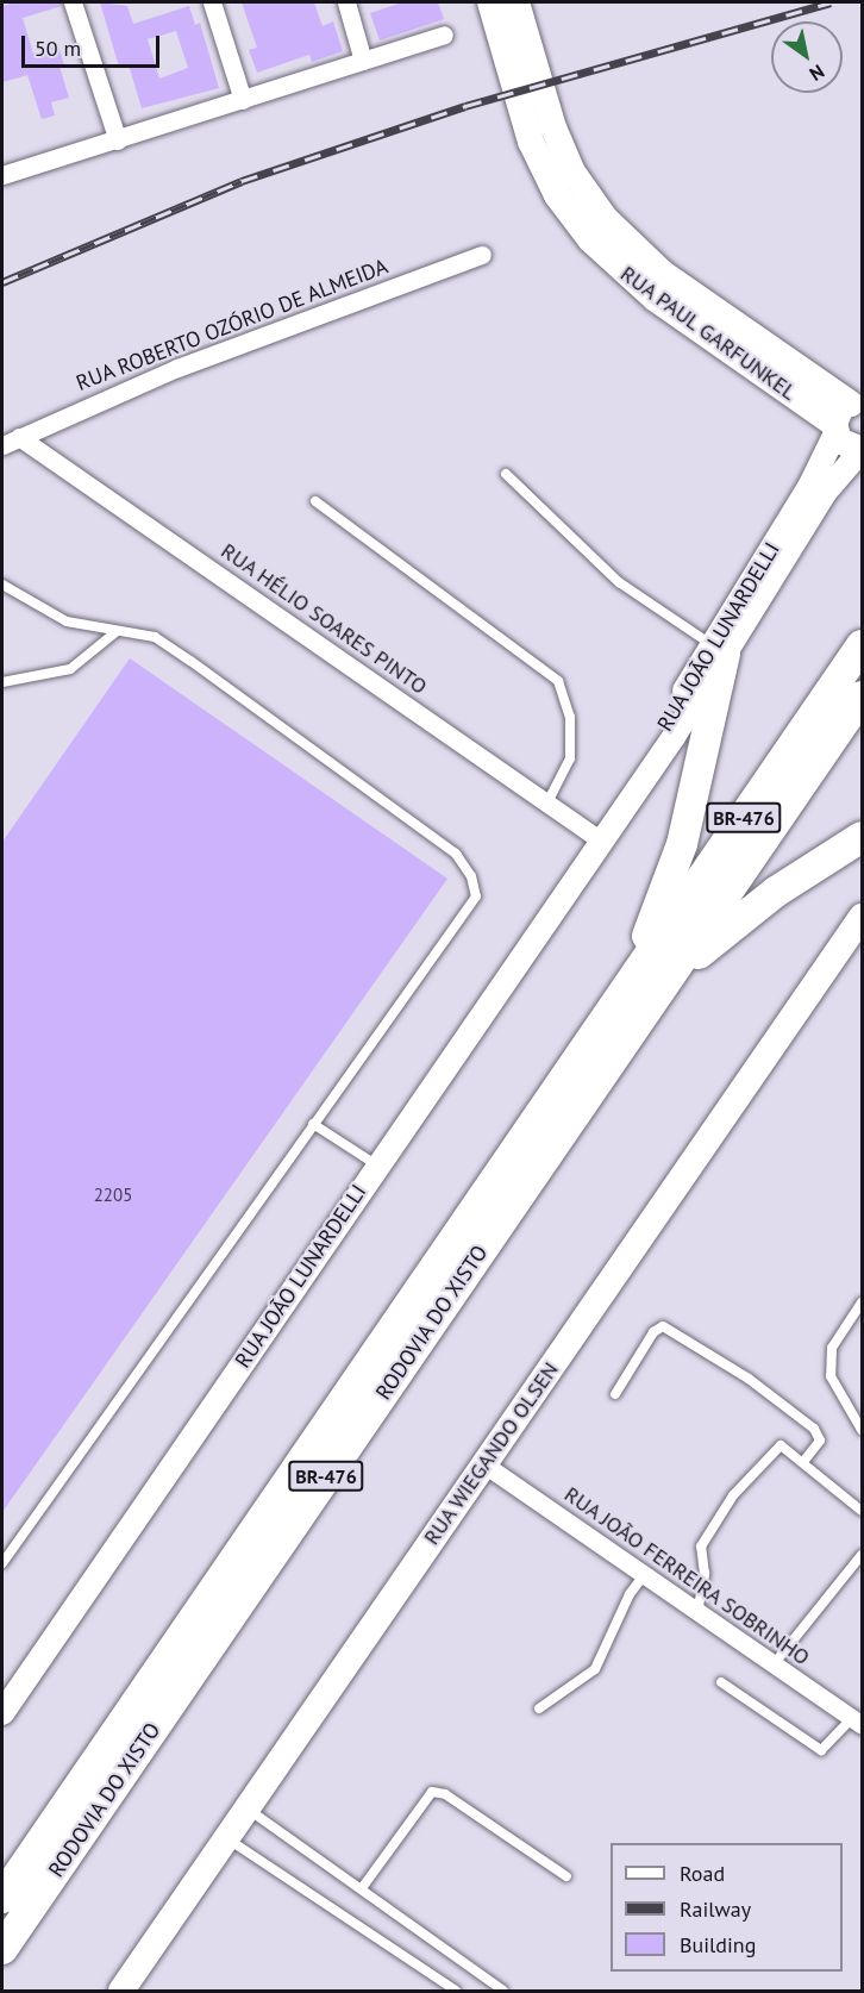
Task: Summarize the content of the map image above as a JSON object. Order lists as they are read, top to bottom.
{
  "streets": {
    "highway": ["BR-476", "RODOVIA DO XISTO"],
    "main road": ["RUA PAUL GARFUNKEL", "RUA WIEGANDO OLSEN"],
    "street": [
      "RUA ROBERTO OZÓRIO DE ALMEIDA",
      "RUA HÉLIO SOARES PINTO",
      "RUA JOÃO LUNARDELLI",
      "RUA JOÃO FERREIRA SOBRINHO"
    ]
  },
  "crossings": [
    ["RUA ROBERTO OZÓRIO DE ALMEIDA", "RUA HÉLIO SOARES PINTO"],
    ["RUA PAUL GARFUNKEL", "RUA JOÃO LUNARDELLI"],
    ["RUA HÉLIO SOARES PINTO", "RUA JOÃO LUNARDELLI"],
    ["RUA WIEGANDO OLSEN", "RUA JOÃO FERREIRA SOBRINHO"]
  ],
  "house_numbers": ["2205"],
  "legend": ["Road", "Railway", "Building"],
  "scale_bar": "50 m",
  "north": "bottom right"
}
